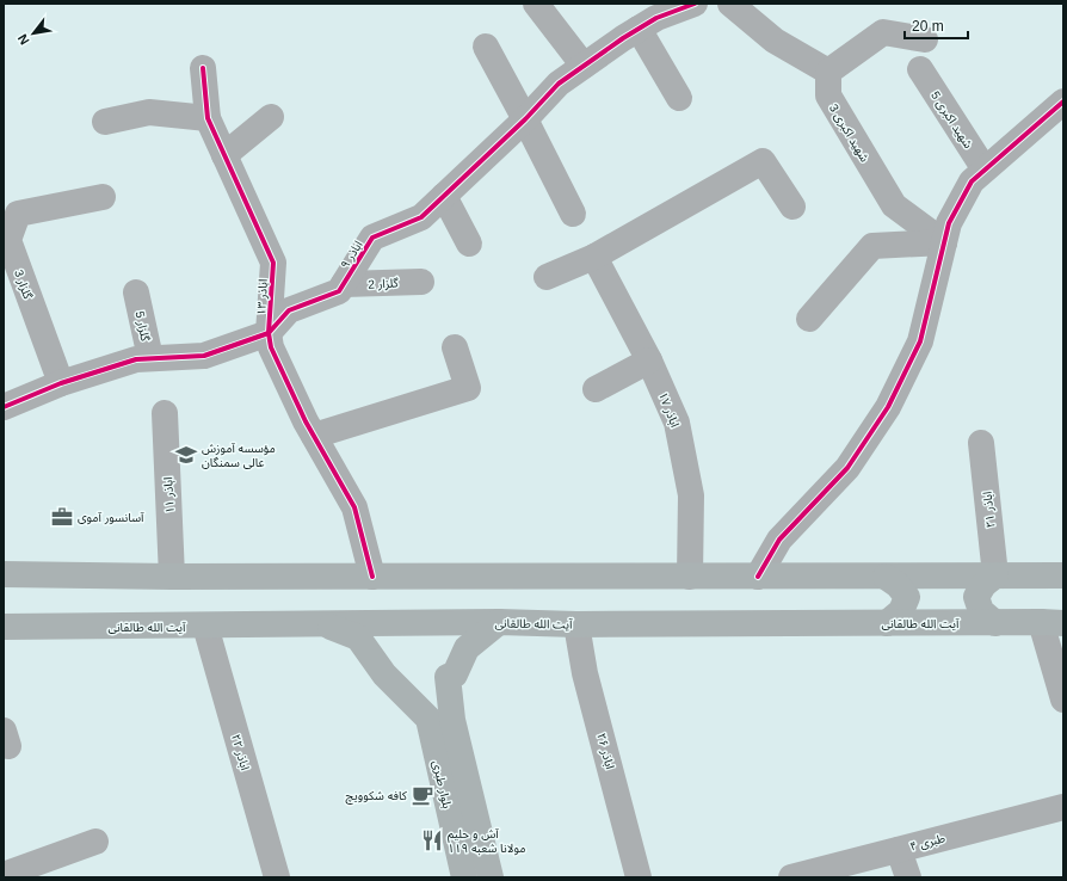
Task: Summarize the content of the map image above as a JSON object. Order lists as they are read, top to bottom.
{
  "streets": {
    "main road": ["آیت الله طالقانی", "بلوار طبری"],
    "street": [
      "شهید اکبری 5",
      "شهید اکبری 3",
      "اباذر ۹",
      "گلزار 2",
      "گلزار 3",
      "اباذر ۱۳",
      "گلزار 5",
      "اباذر ۱۷",
      "اباذر ۱۱",
      "اباذر ۲۱",
      "اباذر ۲۶",
      "اباذر ۲۲",
      "طبری ۴"
    ]
  },
  "crossings": [
    ["اباذر ۹", "گلزار 2"],
    ["اباذر ۹", "گلزار 3"],
    ["اباذر ۹", "اباذر ۱۳"],
    ["اباذر ۹", "گلزار 5"],
    ["آیت الله طالقانی", "اباذر ۲۶"],
    ["آیت الله طالقانی", "اباذر ۲۲"]
  ],
  "places": {
    "school or university": ["مؤسسه آموزش عالی سمنگان"],
    "office": ["آسانسور آموی"],
    "cafe": ["کافه شکوویچ"],
    "restaurant": ["آش و حلیم مولانا شعبه ۱۱۹"]
  },
  "scale_bar": "20 m",
  "north": "bottom left"
}
